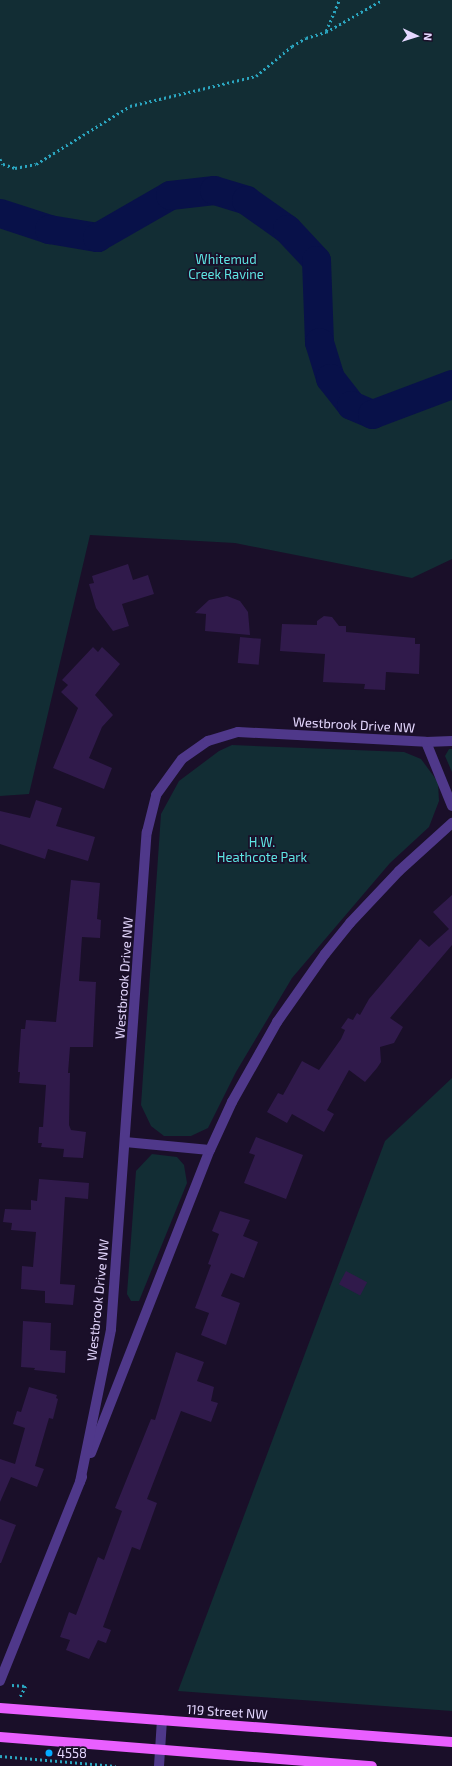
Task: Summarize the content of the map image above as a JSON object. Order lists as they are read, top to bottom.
{
  "streets": {
    "main road": ["119 Street NW"],
    "street": ["Westbrook Drive NW"]
  },
  "parks": ["Whitemud Creek Ravine", "H.W. Heathcote Park"],
  "places": ["4558"],
  "north": "right"
}
